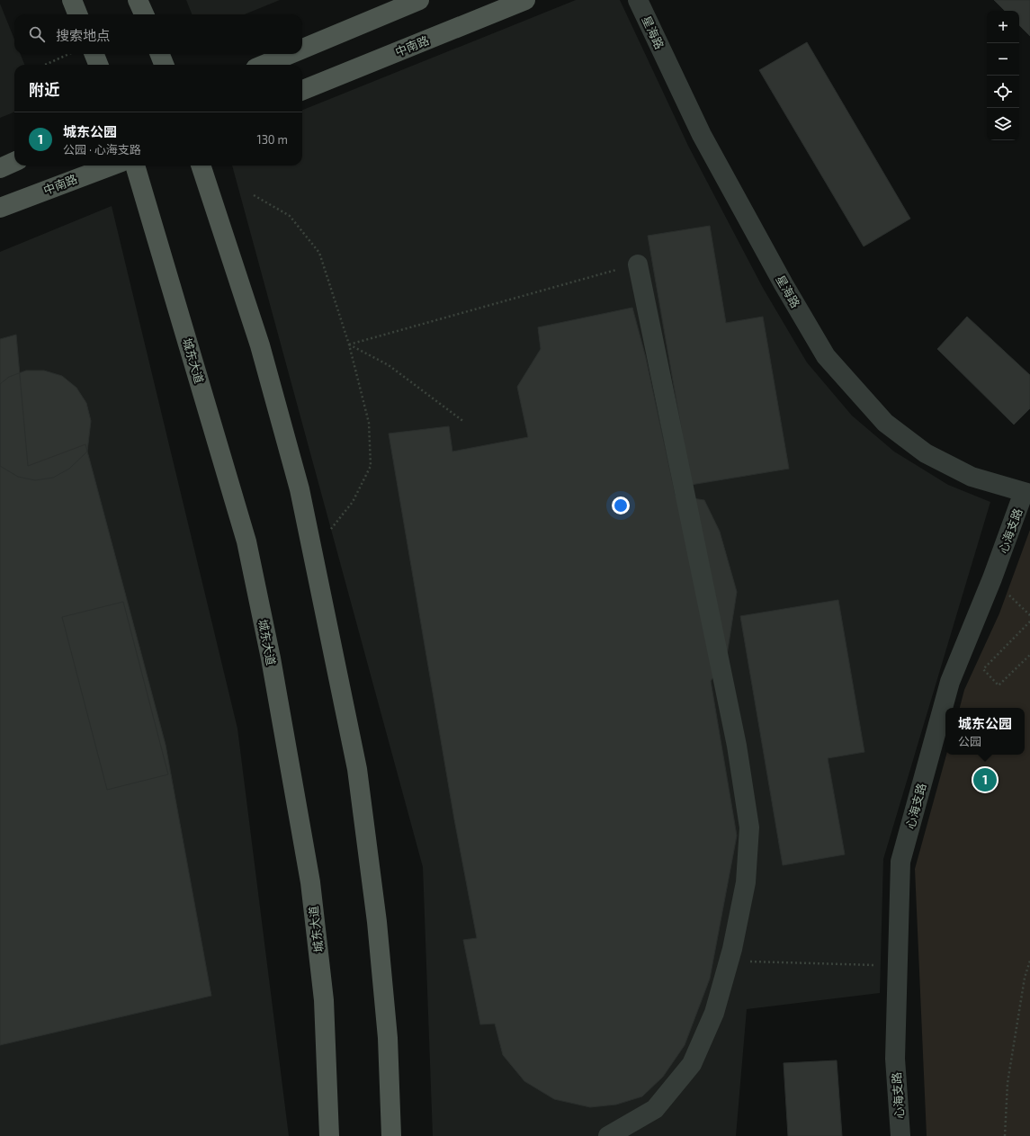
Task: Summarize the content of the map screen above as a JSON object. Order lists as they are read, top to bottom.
{
  "streets": {
    "main road": ["中南路", "城东大道"],
    "street": ["星海路", "心海支路"]
  },
  "crossings": [
    ["星海路", "心海支路"]
  ],
  "page": {
    "map_buttons": ["+", "−"],
    "search": "搜索地点",
    "heading": "附近",
    "list": [
      {
        "mark": "1",
        "name": "城东公园",
        "note": "公园 · 心海支路",
        "value": "130 m"
      }
    ],
    "popup": ["城东公园", "公园"],
    "pins": "1"
  }
}
